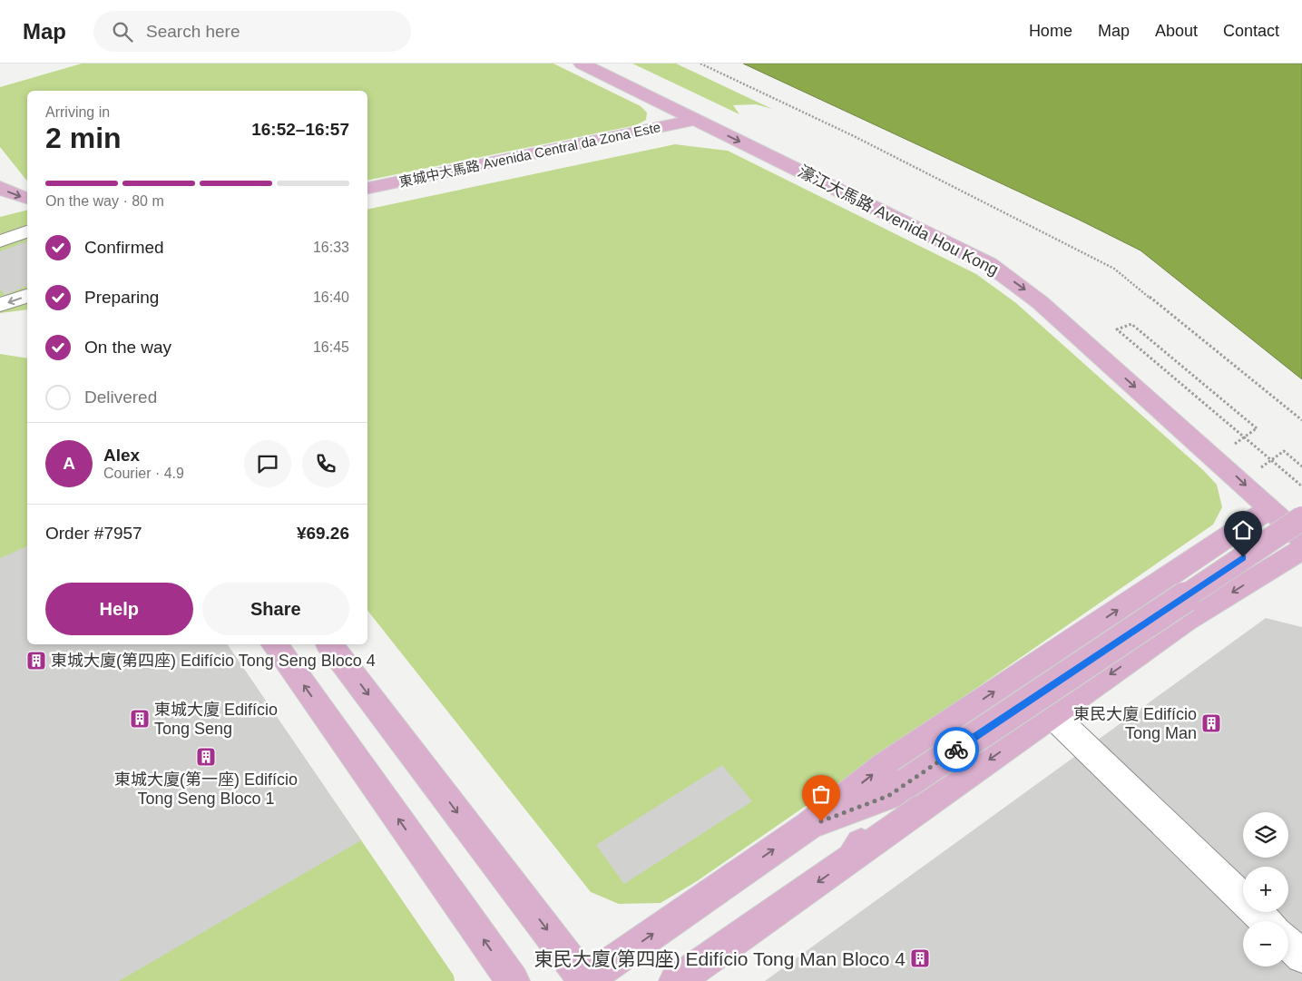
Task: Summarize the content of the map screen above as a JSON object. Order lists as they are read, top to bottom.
{
  "streets": {
    "main road": ["東城中大馬路 Avenida Central da Zona Este", "濠江大馬路 Avenida Hou Kong"]
  },
  "crossings": [
    ["東城中大馬路 Avenida Central da Zona Este", "濠江大馬路 Avenida Hou Kong"]
  ],
  "one_way": ["濠江大馬路 Avenida Hou Kong"],
  "places": {
    "building": [
      "東城大廈(第四座) Edifício Tong Seng Bloco 4",
      "東城大廈 Edifício Tong Seng",
      "東民大廈 Edifício Tong Man",
      "東城大廈(第一座) Edifício Tong Seng Bloco 1",
      "東民大廈(第四座) Edifício Tong Man Bloco 4"
    ]
  },
  "page": {
    "header": "Map",
    "search": "Search here",
    "nav": [
      "Home",
      "Map",
      "About",
      "Contact"
    ],
    "heading": ["2 min", "Arriving in", "16:52–16:57"],
    "panel": [
      "Alex",
      "Courier · 4.9",
      "Order #7957",
      "¥69.26"
    ],
    "bar": "On the way · 80 m",
    "list": [
      ["Confirmed", "16:33"],
      ["Preparing", "16:40"],
      ["On the way", "16:45"],
      "Delivered"
    ],
    "round": "A",
    "buttons": ["Help", "Share"],
    "map_buttons": ["+", "−"]
  }
}
